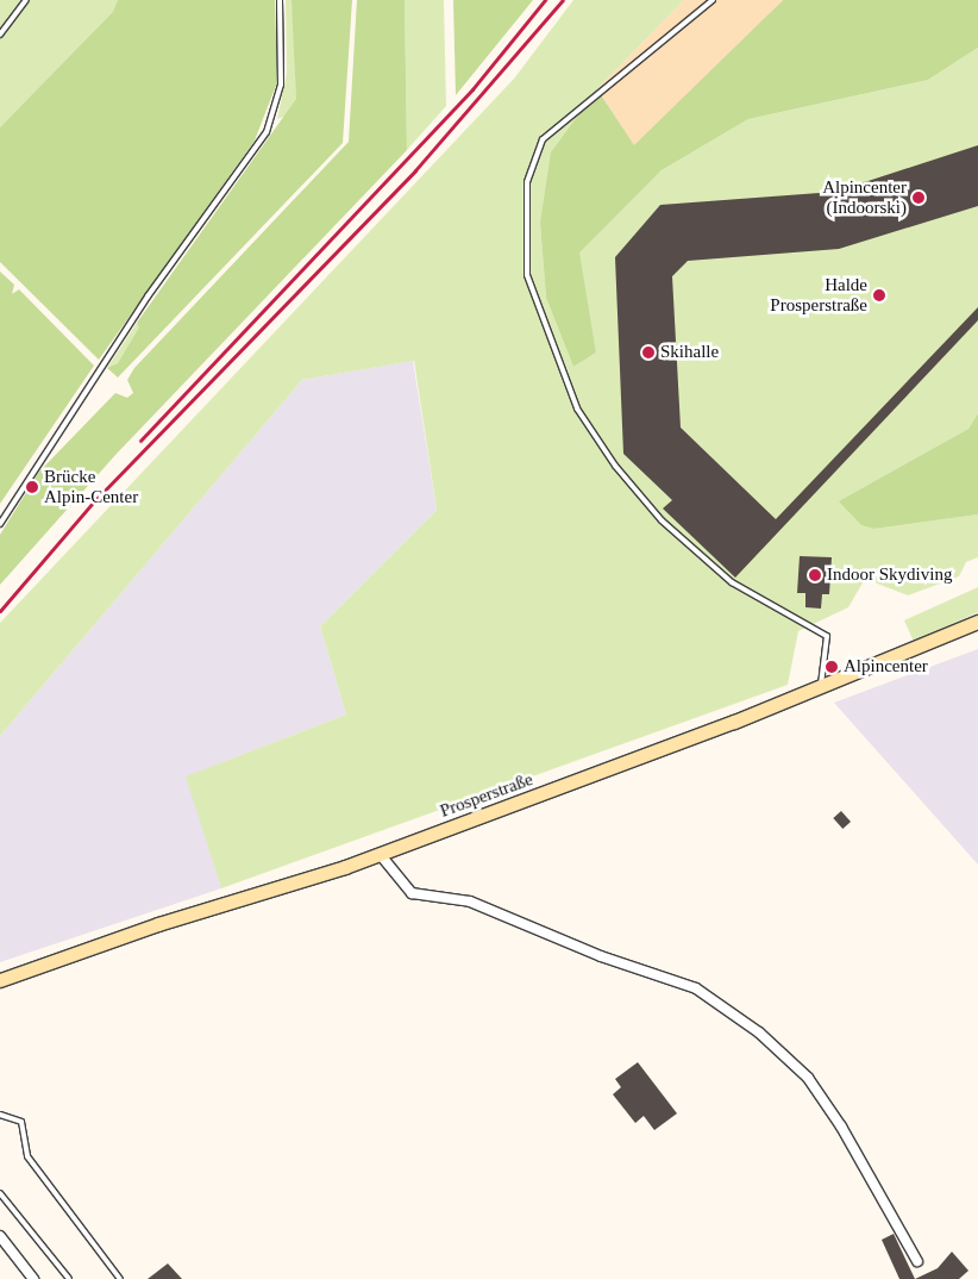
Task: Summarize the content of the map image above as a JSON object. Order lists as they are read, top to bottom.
{
  "streets": {
    "main road": ["Prosperstraße"]
  },
  "places": [
    "Alpincenter (Indoorski)",
    "Halde Prosperstraße",
    "Skihalle",
    "Brücke Alpin-Center",
    "Indoor Skydiving",
    "Alpincenter"
  ]
}
